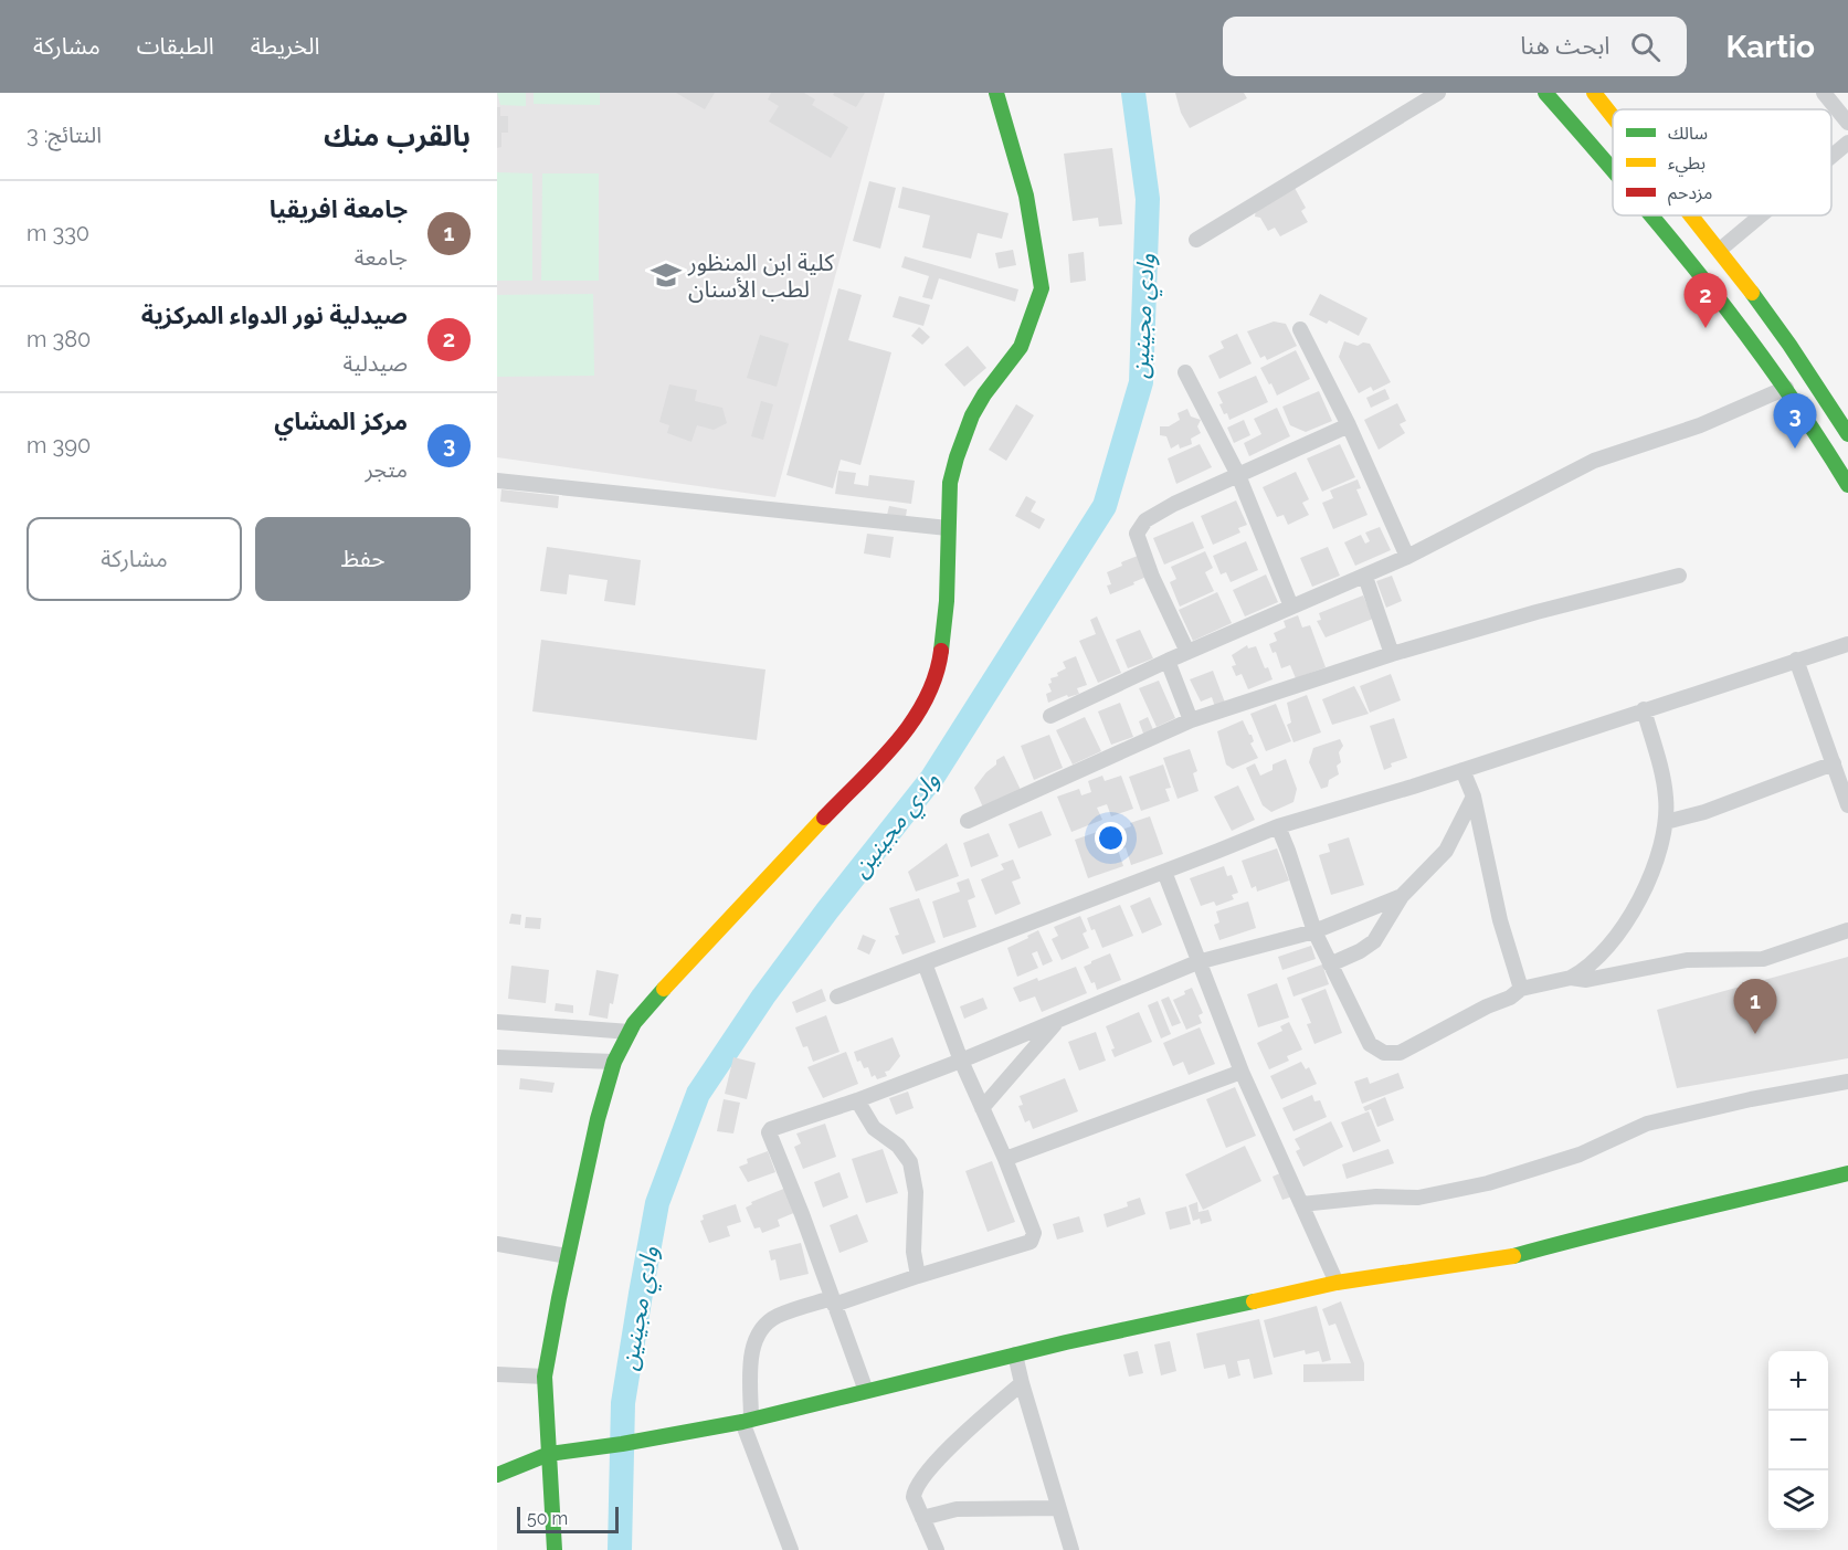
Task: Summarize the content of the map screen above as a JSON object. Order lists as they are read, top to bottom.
{
  "water": ["وادي مجينين"],
  "places": {
    "school or university": ["كلية ابن المنظور لطب الأسنان"]
  },
  "legend": ["سالك", "بطيء", "مزدحم"],
  "scale_bar": "50 m",
  "page": {
    "header": "Kartio",
    "search": "ابحث هنا",
    "nav": ["الخريطة", "الطبقات", "مشاركة"],
    "heading": ["بالقرب منك", "النتائج: 3"],
    "list": [
      {
        "mark": "1",
        "name": "جامعة افريقيا",
        "note": "جامعة",
        "value": "330 m"
      },
      {
        "mark": "2",
        "name": "صيدلية نور الدواء المركزية",
        "note": "صيدلية",
        "value": "380 m"
      },
      {
        "mark": "3",
        "name": "مركز المشاي",
        "note": "متجر",
        "value": "390 m"
      }
    ],
    "pins": ["2", "3", "1"],
    "buttons": ["حفظ", "مشاركة"],
    "map_buttons": ["+", "−"],
    "scale": "50 m"
  }
}
